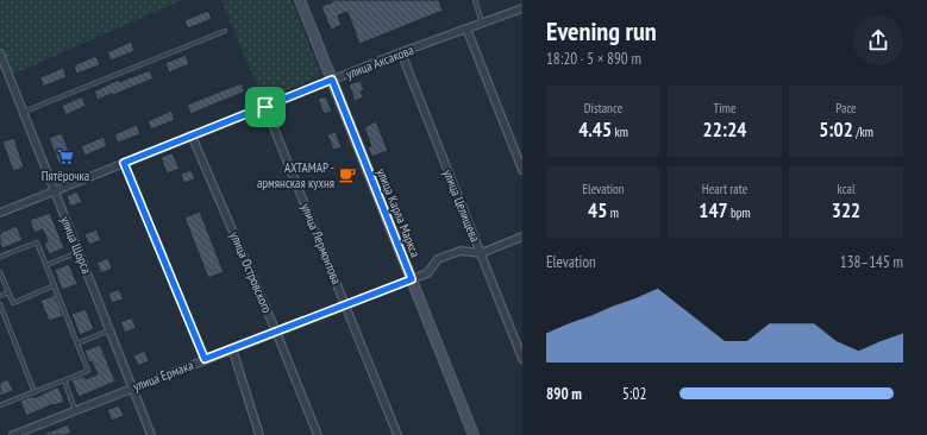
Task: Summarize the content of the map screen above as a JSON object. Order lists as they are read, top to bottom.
{
  "streets": {
    "main road": ["улица Карла Маркса"],
    "street": [
      "улица Аксакова",
      "улица Целищева",
      "улица Лермонтова",
      "улица Щорса",
      "улица Островского",
      "улица Ермака"
    ]
  },
  "crossings": [
    ["улица Аксакова", "улица Целищева"],
    ["улица Аксакова", "улица Карла Маркса"],
    ["улица Аксакова", "улица Лермонтова"],
    ["улица Аксакова", "улица Щорса"],
    ["улица Аксакова", "улица Островского"],
    ["улица Целищева", "улица Ермака"],
    ["улица Карла Маркса", "улица Ермака"],
    ["улица Лермонтова", "улица Ермака"],
    ["улица Щорса", "улица Ермака"],
    ["улица Островского", "улица Ермака"]
  ],
  "places": {
    "supermarket": ["Пятёрочка"],
    "cafe": ["АХТАМАР - армянская кухня"]
  },
  "page": {
    "heading": ["Evening run", "18:20 · 5 × 890 m"],
    "stats": [
      ["Distance", "4.45 km"],
      ["Time", "22:24"],
      ["Pace", "5:02 /km"],
      ["Elevation", "45 m"],
      ["Heart rate", "147 bpm"],
      ["kcal", "322"]
    ],
    "chart": ["Elevation", "138–145 m"],
    "list": [
      {
        "name": "890 m",
        "note": "5:02"
      }
    ]
  }
}
